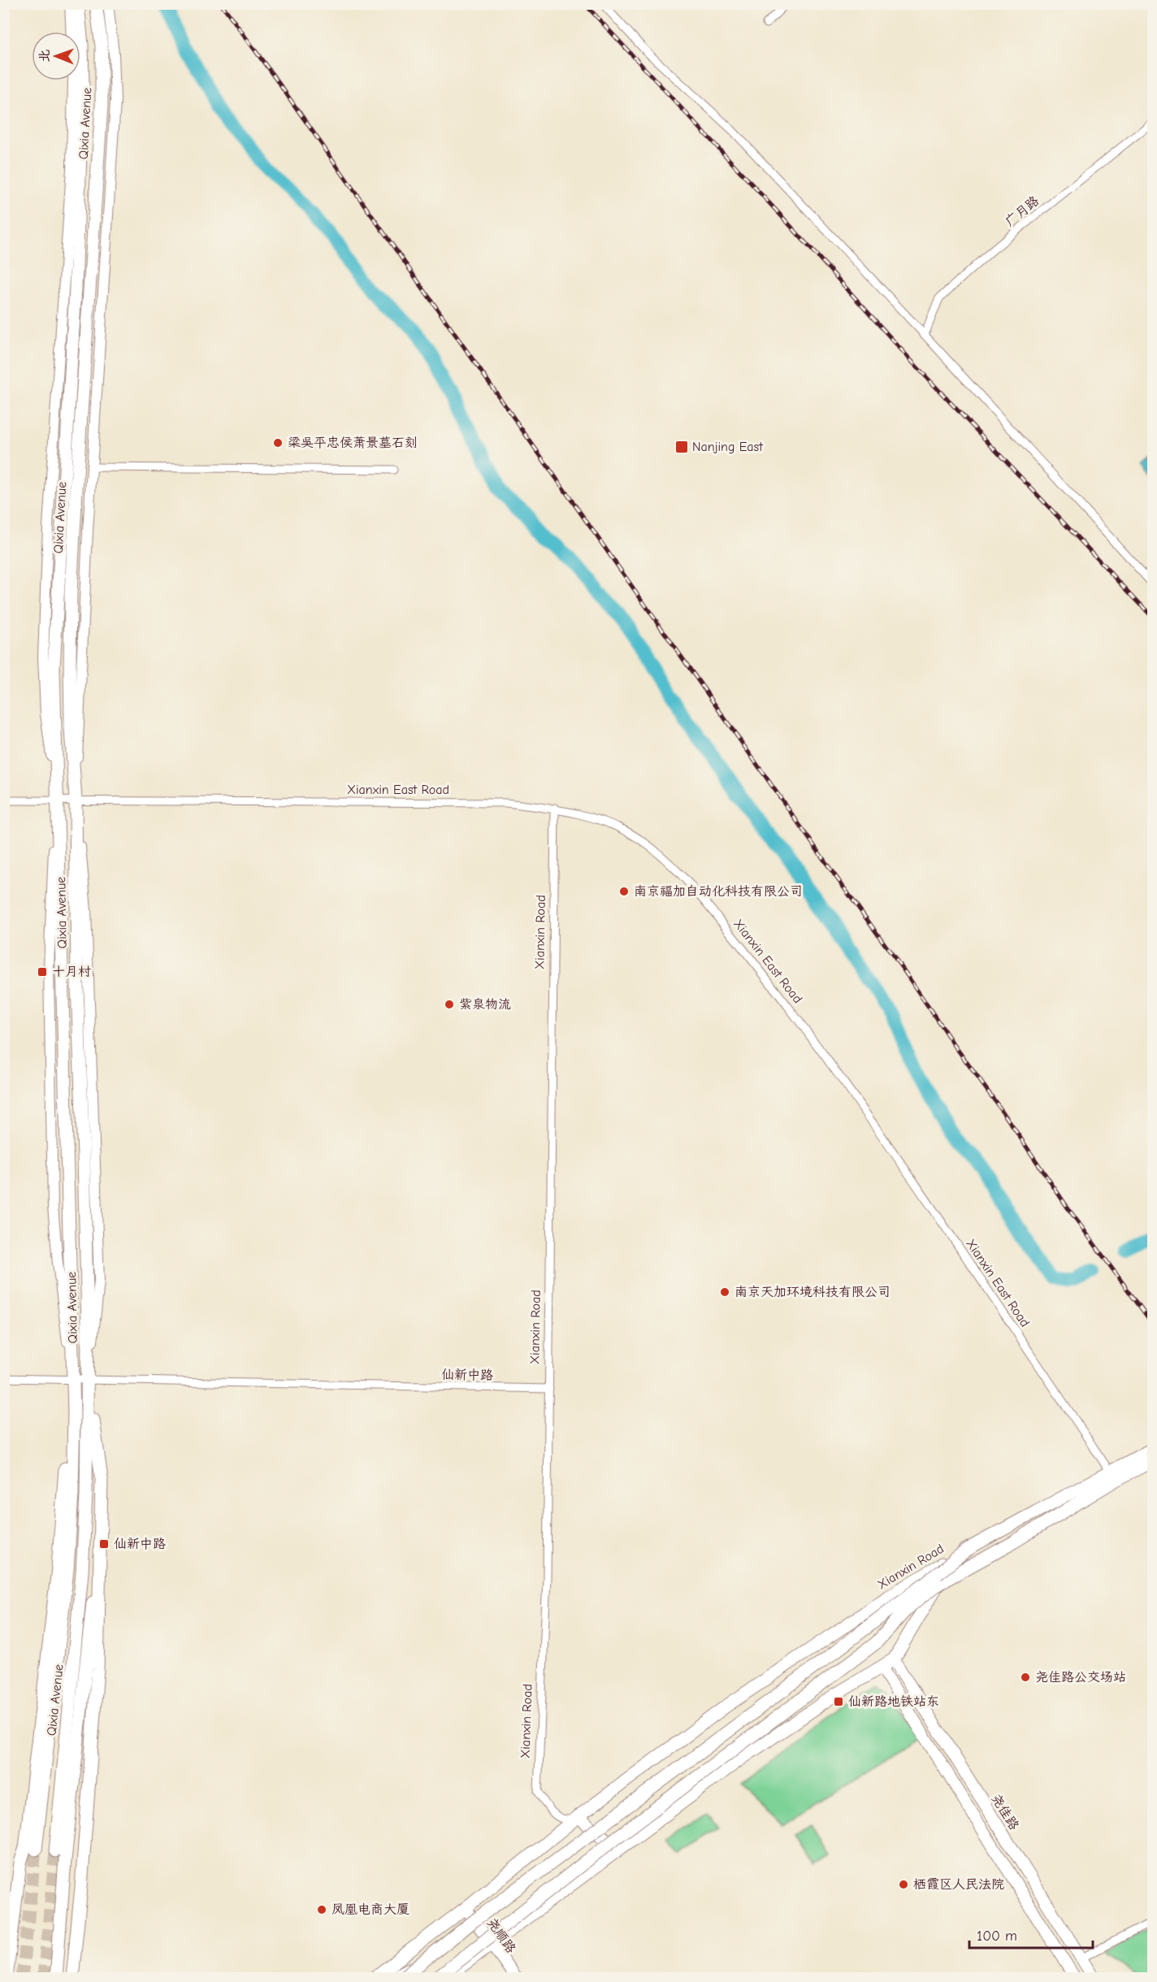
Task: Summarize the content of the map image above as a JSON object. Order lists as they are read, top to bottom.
{
  "streets": {
    "main road": [
      "Qixia Avenue",
      "Xianxin Road",
      "尧佳路",
      "尧顺路"
    ],
    "street": ["广月路", "Xianxin East Road", "仙新中路"]
  },
  "crossings": [
    ["Qixia Avenue", "Xianxin East Road"],
    ["Qixia Avenue", "仙新中路"],
    ["Xianxin East Road", "Xianxin Road"],
    ["Xianxin Road", "仙新中路"],
    ["Xianxin Road", "尧顺路"]
  ],
  "places": {
    "other": [
      "梁吴平忠侯萧景墓石刻",
      "南京福加自动化科技有限公司",
      "紫泉物流",
      "南京天加环境科技有限公司",
      "尧佳路公交场站",
      "栖霞区人民法院",
      "凤凰电商大厦"
    ],
    "transit": [
      "Nanjing East",
      "十月村",
      "仙新中路",
      "仙新路地铁站东"
    ]
  },
  "scale_bar": "100 m",
  "north": "left"
}
